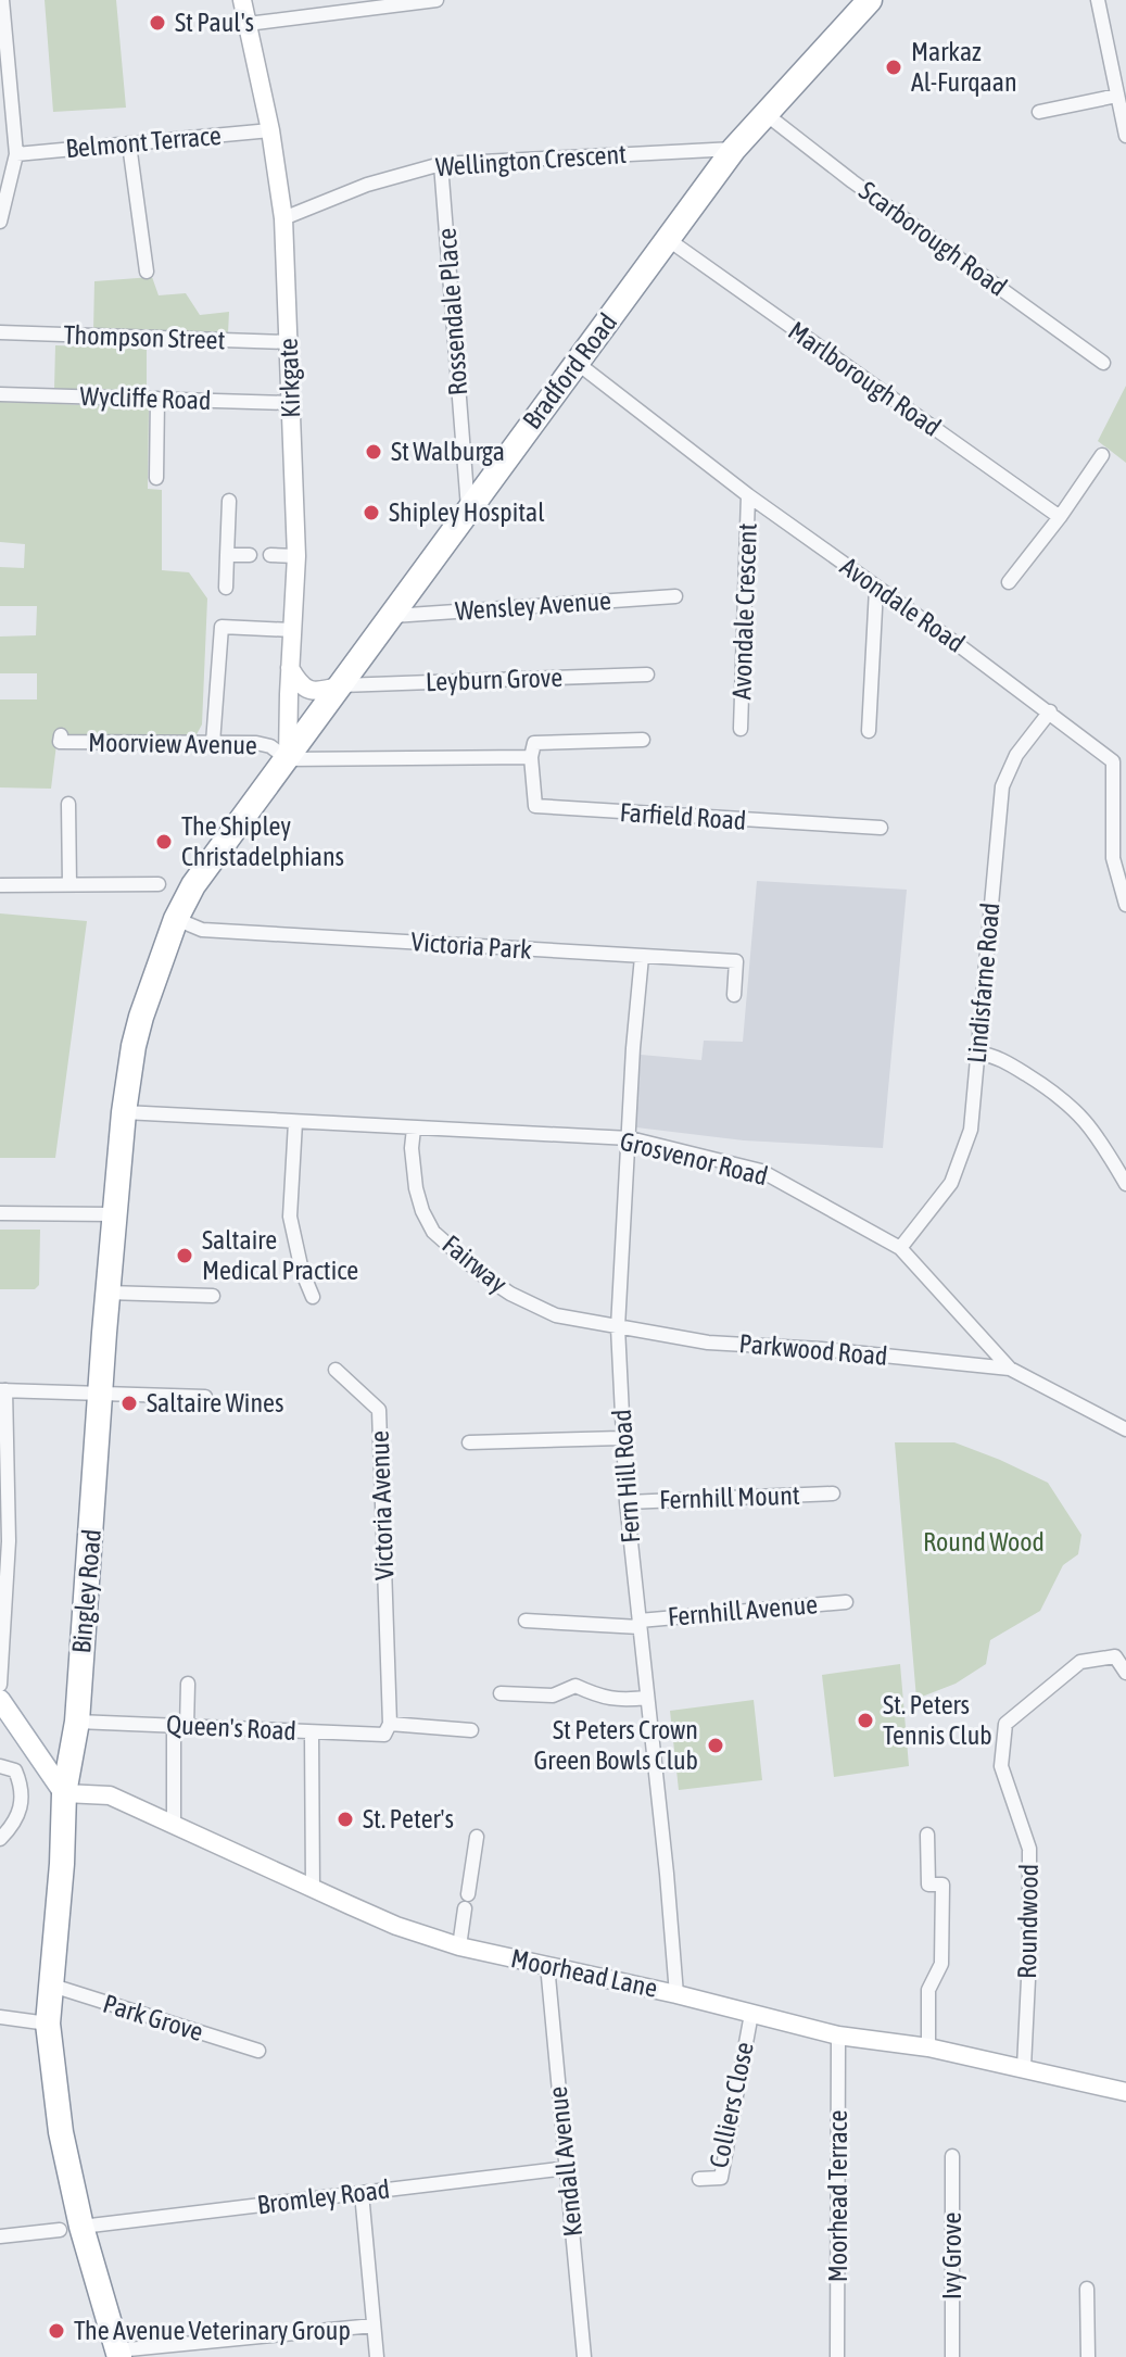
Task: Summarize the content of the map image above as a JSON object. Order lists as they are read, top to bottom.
{
  "streets": {
    "highway": ["Bradford Road", "Bingley Road"],
    "street": [
      "Belmont Terrace",
      "Wellington Crescent",
      "Scarborough Road",
      "Rossendale Place",
      "Thompson Street",
      "Kirkgate",
      "Marlborough Road",
      "Wycliffe Road",
      "Avondale Road",
      "Wensley Avenue",
      "Avondale Crescent",
      "Leyburn Grove",
      "Moorview Avenue",
      "Farfield Road",
      "Victoria Park",
      "Lindisfarne Road",
      "Grosvenor Road",
      "Fairway",
      "Parkwood Road",
      "Fern Hill Road",
      "Fernhill Mount",
      "Victoria Avenue",
      "Fernhill Avenue",
      "Queen's Road",
      "Roundwood",
      "Moorhead Lane",
      "Park Grove",
      "Colliers Close",
      "Kendall Avenue",
      "Moorhead Terrace",
      "Bromley Road",
      "Ivy Grove"
    ]
  },
  "crossings": [
    ["Belmont Terrace", "Kirkgate"],
    ["Wellington Crescent", "Rossendale Place"],
    ["Wellington Crescent", "Bradford Road"],
    ["Wellington Crescent", "Kirkgate"],
    ["Scarborough Road", "Bradford Road"],
    ["Rossendale Place", "Bradford Road"],
    ["Thompson Street", "Kirkgate"],
    ["Bradford Road", "Kirkgate"],
    ["Bradford Road", "Marlborough Road"],
    ["Bradford Road", "Avondale Road"],
    ["Bradford Road", "Wensley Avenue"],
    ["Bradford Road", "Leyburn Grove"],
    ["Bradford Road", "Moorview Avenue"],
    ["Bradford Road", "Bingley Road"],
    ["Kirkgate", "Wycliffe Road"],
    ["Kirkgate", "Moorview Avenue"],
    ["Avondale Road", "Avondale Crescent"],
    ["Avondale Road", "Lindisfarne Road"],
    ["Victoria Park", "Fern Hill Road"],
    ["Victoria Park", "Bingley Road"],
    ["Lindisfarne Road", "Grosvenor Road"],
    ["Grosvenor Road", "Fairway"],
    ["Grosvenor Road", "Parkwood Road"],
    ["Grosvenor Road", "Fern Hill Road"],
    ["Grosvenor Road", "Bingley Road"],
    ["Fairway", "Parkwood Road"],
    ["Fairway", "Fern Hill Road"],
    ["Parkwood Road", "Fern Hill Road"],
    ["Fern Hill Road", "Fernhill Mount"],
    ["Fern Hill Road", "Fernhill Avenue"],
    ["Fern Hill Road", "Moorhead Lane"],
    ["Victoria Avenue", "Queen's Road"],
    ["Bingley Road", "Queen's Road"],
    ["Bingley Road", "Moorhead Lane"],
    ["Bingley Road", "Park Grove"],
    ["Bingley Road", "Bromley Road"],
    ["Roundwood", "Moorhead Lane"],
    ["Moorhead Lane", "Colliers Close"],
    ["Moorhead Lane", "Kendall Avenue"],
    ["Moorhead Lane", "Moorhead Terrace"],
    ["Kendall Avenue", "Bromley Road"]
  ],
  "parks": ["Round Wood"],
  "places": [
    "St Paul's",
    "Markaz Al-Furqaan",
    "St Walburga",
    "Shipley Hospital",
    "The Shipley Christadelphians",
    "Saltaire Medical Practice",
    "Saltaire Wines",
    "St. Peters Tennis Club",
    "St Peters Crown Green Bowls Club",
    "St. Peter's",
    "The Avenue Veterinary Group"
  ]
}
